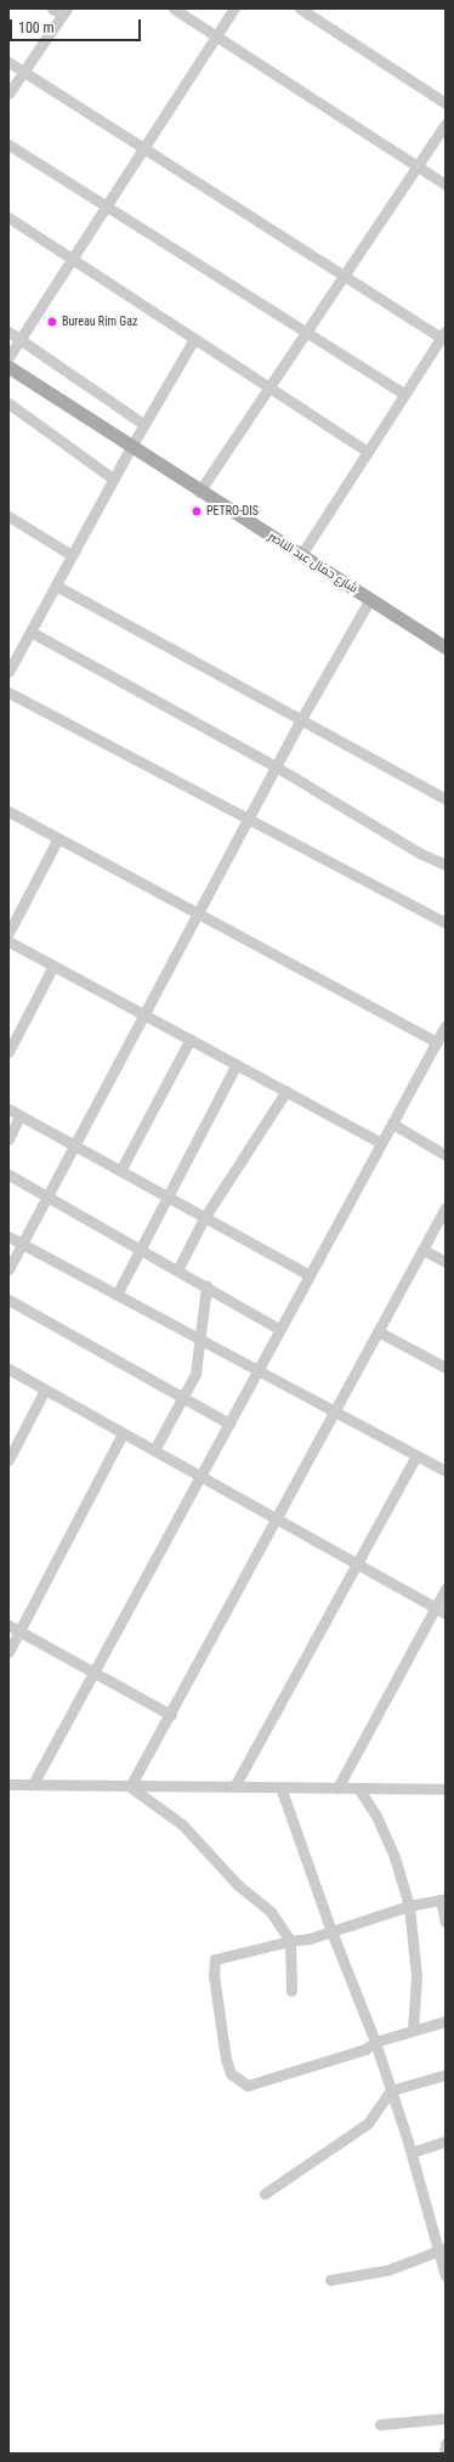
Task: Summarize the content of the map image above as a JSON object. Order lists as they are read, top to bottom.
{
  "streets": {
    "main road": ["شارع جمال عبد الناصر"]
  },
  "places": ["Bureau Rim Gaz", "PETRO-DIS"],
  "scale_bar": "100 m"
}
